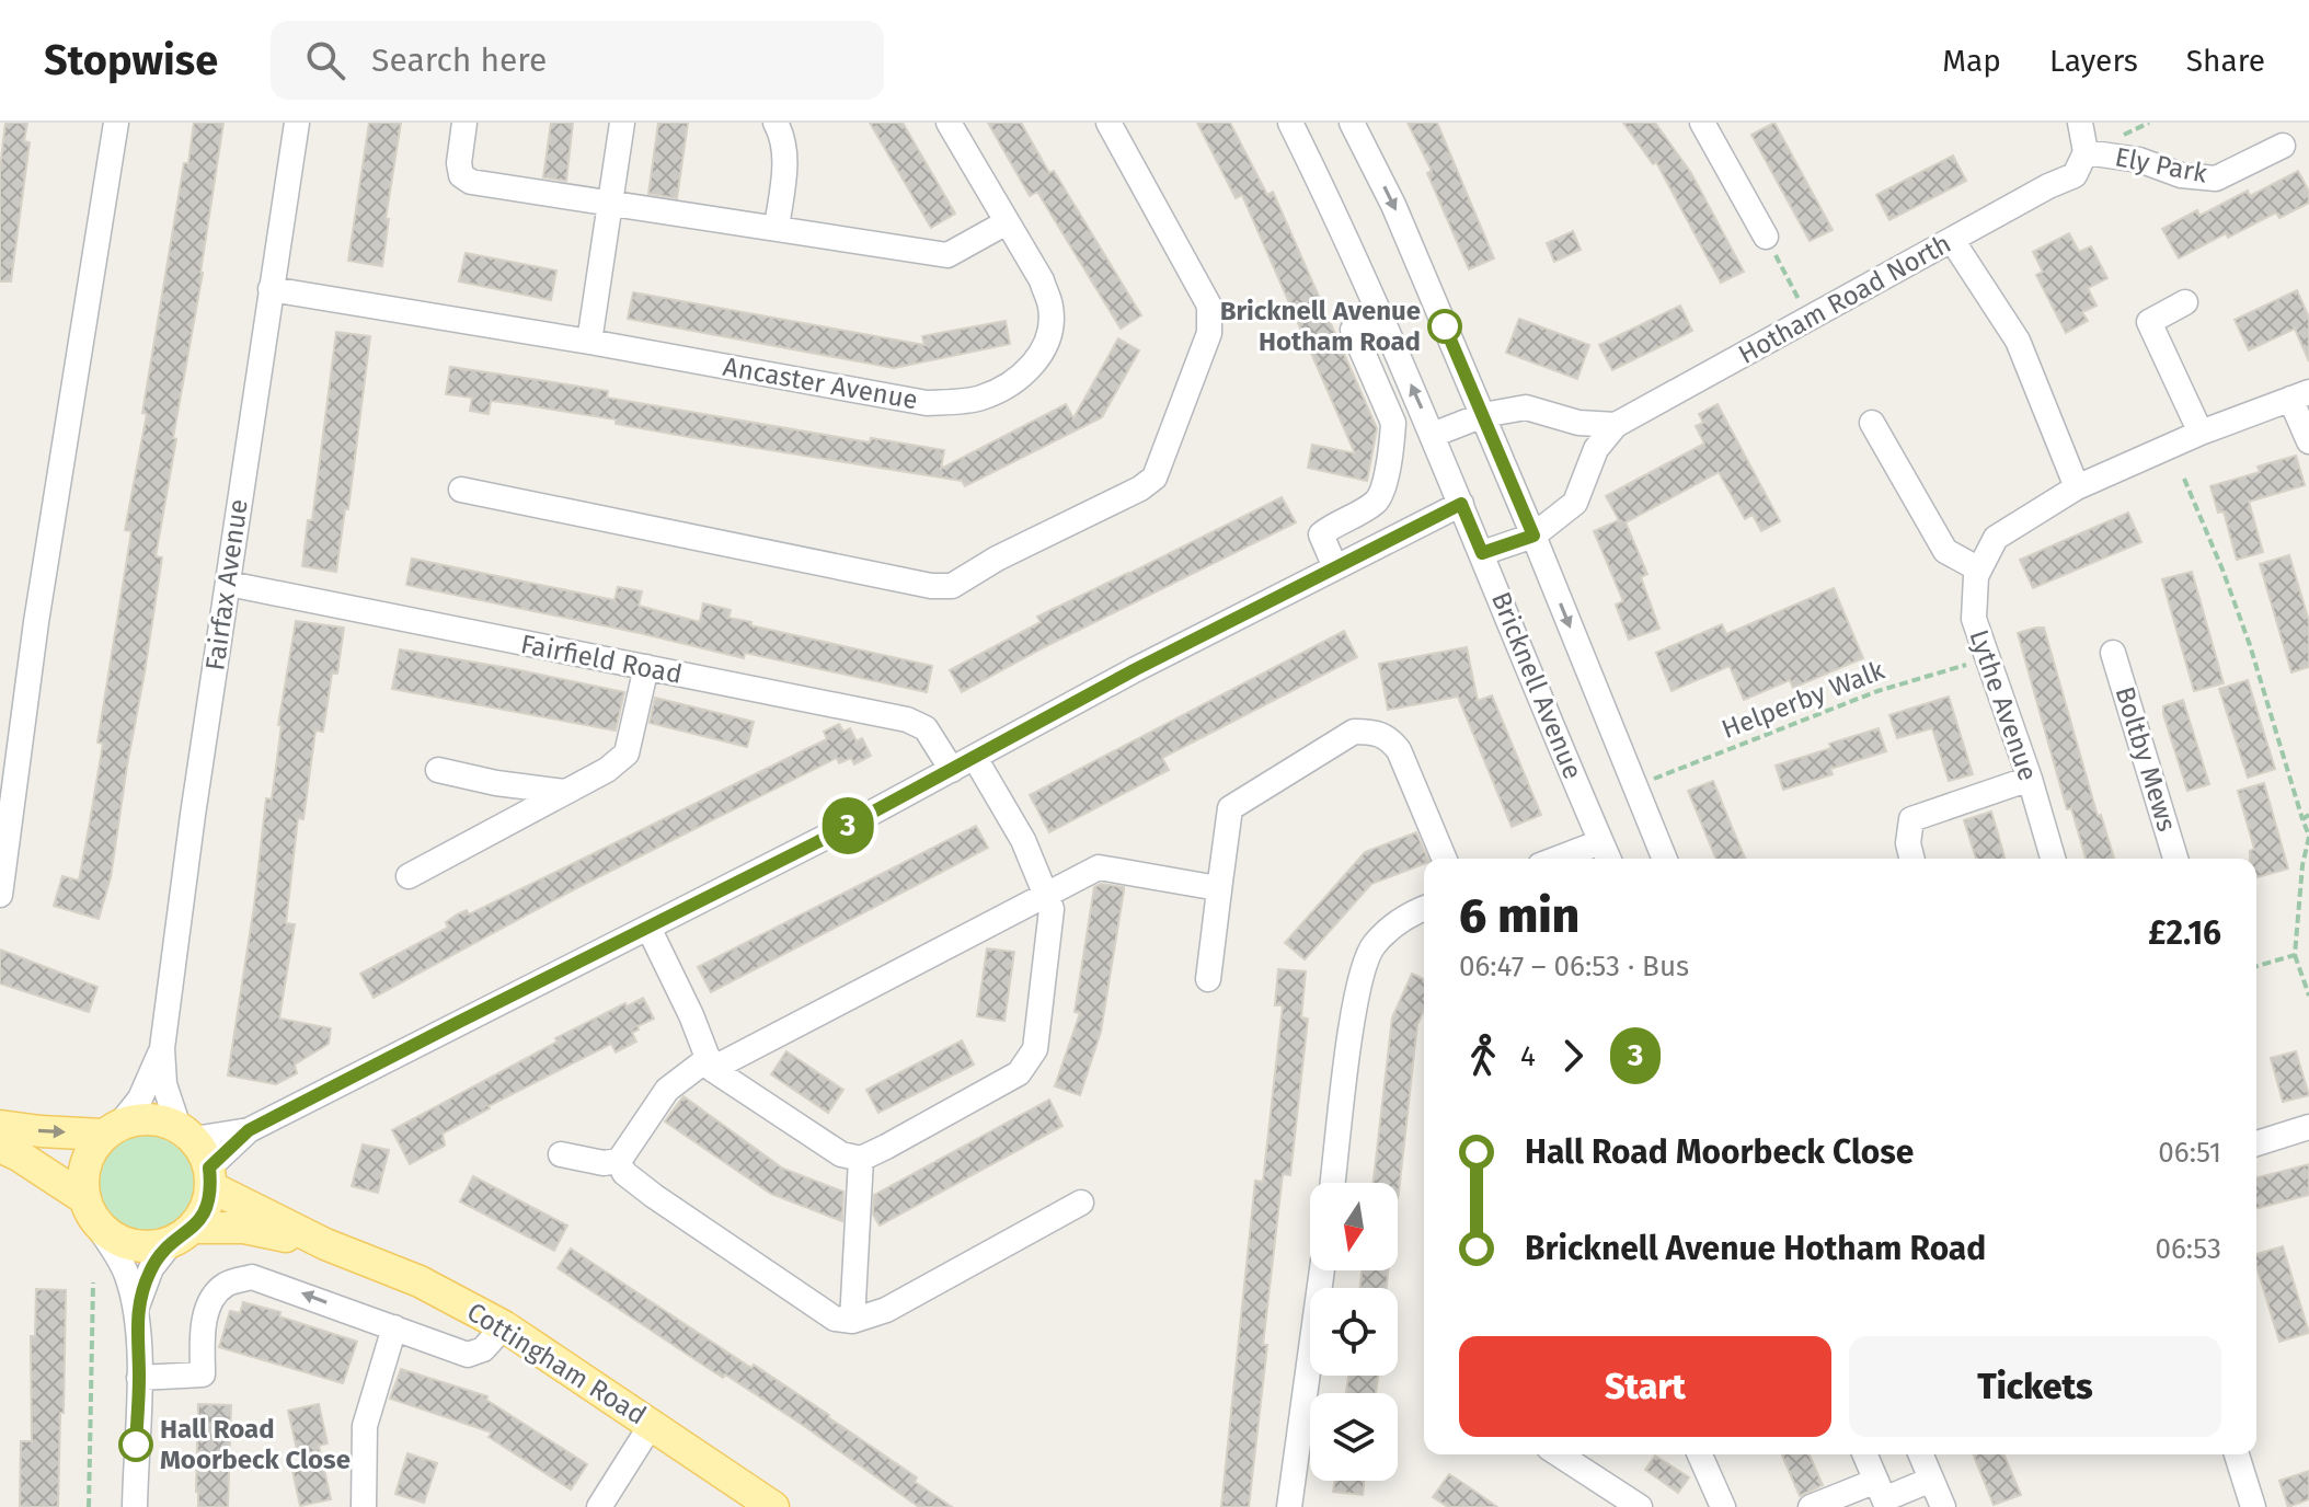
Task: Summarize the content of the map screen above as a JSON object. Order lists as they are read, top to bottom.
{
  "streets": {
    "main road": ["Cottingham Road"],
    "street": [
      "Ely Park",
      "Hotham Road North",
      "Ancaster Avenue",
      "Fairfax Avenue",
      "Fairfield Road",
      "Bricknell Avenue",
      "Lythe Avenue",
      "Boltby Mews"
    ],
    "path": ["Helperby Walk"]
  },
  "crossings": [
    ["Ely Park", "Hotham Road North"],
    ["Hotham Road North", "Bricknell Avenue"],
    ["Ancaster Avenue", "Fairfax Avenue"],
    ["Fairfax Avenue", "Fairfield Road"],
    ["Fairfax Avenue", "Cottingham Road"],
    ["Bricknell Avenue", "Helperby Walk"],
    ["Helperby Walk", "Lythe Avenue"]
  ],
  "places": ["Bricknell Avenue Hotham Road", "Hall Road Moorbeck Close"],
  "lines": ["bus line 3"],
  "north": "bottom",
  "page": {
    "header": "Stopwise",
    "search": "Search here",
    "nav": ["Map", "Layers", "Share"],
    "on_map": "3",
    "heading": ["6 min", "06:47 – 06:53 · Bus", "£2.16"],
    "legs": ["4", "3"],
    "list": [
      {
        "name": "Hall Road Moorbeck Close",
        "value": "06:51"
      },
      {
        "name": "Bricknell Avenue Hotham Road",
        "value": "06:53"
      }
    ],
    "buttons": ["Start", "Tickets"]
  }
}
